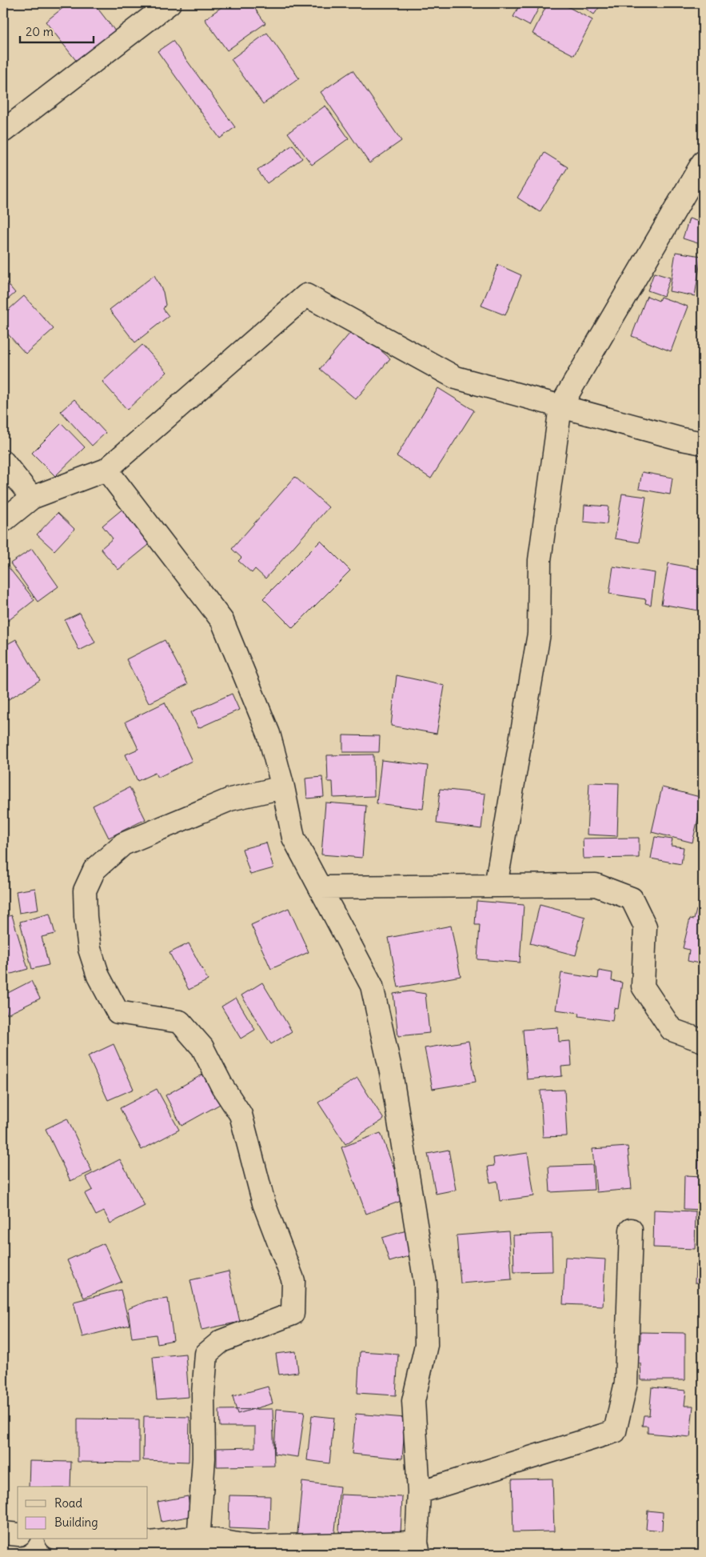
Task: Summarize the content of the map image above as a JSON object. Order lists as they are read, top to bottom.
{
  "legend": ["Road", "Building"],
  "scale_bar": "20 m"
}
